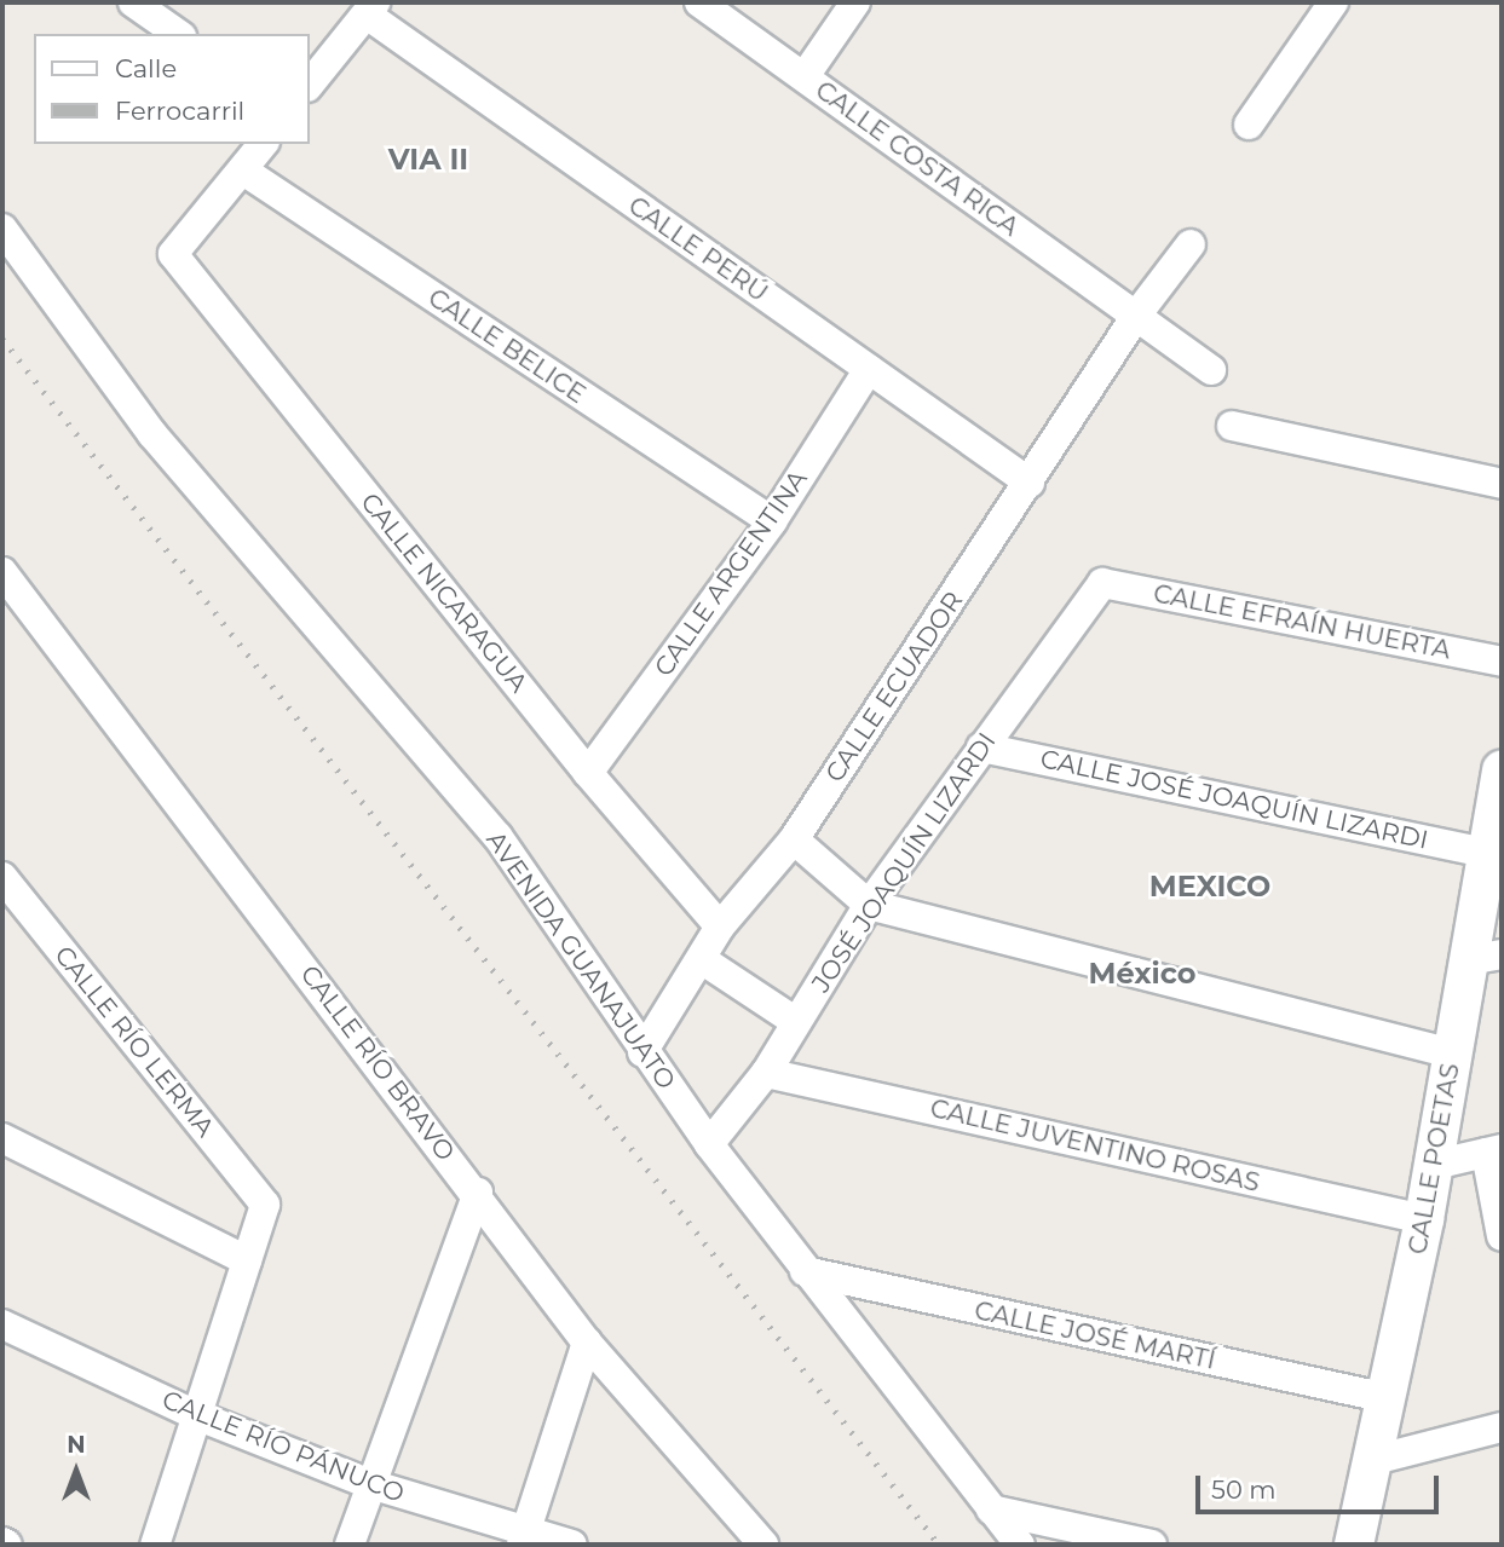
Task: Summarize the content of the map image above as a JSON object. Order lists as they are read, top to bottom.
{
  "streets": {
    "street": [
      "CALLE COSTA RICA",
      "CALLE PERÚ",
      "CALLE BELICE",
      "CALLE ARGENTINA",
      "CALLE NICARAGUA",
      "CALLE EFRAÍN HUERTA",
      "CALLE ECUADOR",
      "CALLE JOSÉ JOAQUÍN LIZARDI",
      "JOSÉ JOAQUÍN LIZARDI",
      "AVENIDA GUANAJUATO",
      "CALLE RÍO LERMA",
      "CALLE RÍO BRAVO",
      "CALLE JUVENTINO ROSAS",
      "CALLE POETAS",
      "CALLE JOSÉ MARTÍ",
      "CALLE RÍO PÁNUCO"
    ]
  },
  "crossings": [
    ["CALLE COSTA RICA", "CALLE ECUADOR"],
    ["CALLE PERÚ", "CALLE ARGENTINA"],
    ["CALLE PERÚ", "CALLE ECUADOR"],
    ["CALLE BELICE", "CALLE ARGENTINA"],
    ["CALLE BELICE", "CALLE NICARAGUA"],
    ["CALLE ARGENTINA", "CALLE NICARAGUA"],
    ["CALLE NICARAGUA", "CALLE ECUADOR"],
    ["CALLE EFRAÍN HUERTA", "JOSÉ JOAQUÍN LIZARDI"],
    ["CALLE ECUADOR", "AVENIDA GUANAJUATO"],
    ["CALLE JOSÉ JOAQUÍN LIZARDI", "JOSÉ JOAQUÍN LIZARDI"],
    ["CALLE JOSÉ JOAQUÍN LIZARDI", "CALLE POETAS"],
    ["JOSÉ JOAQUÍN LIZARDI", "AVENIDA GUANAJUATO"],
    ["JOSÉ JOAQUÍN LIZARDI", "CALLE JUVENTINO ROSAS"],
    ["AVENIDA GUANAJUATO", "CALLE JOSÉ MARTÍ"],
    ["CALLE JUVENTINO ROSAS", "CALLE POETAS"],
    ["CALLE POETAS", "CALLE JOSÉ MARTÍ"]
  ],
  "districts": ["VIA II", "MEXICO", "México"],
  "legend": ["Calle", "Ferrocarril"],
  "scale_bar": "50 m",
  "north": "top"
}
